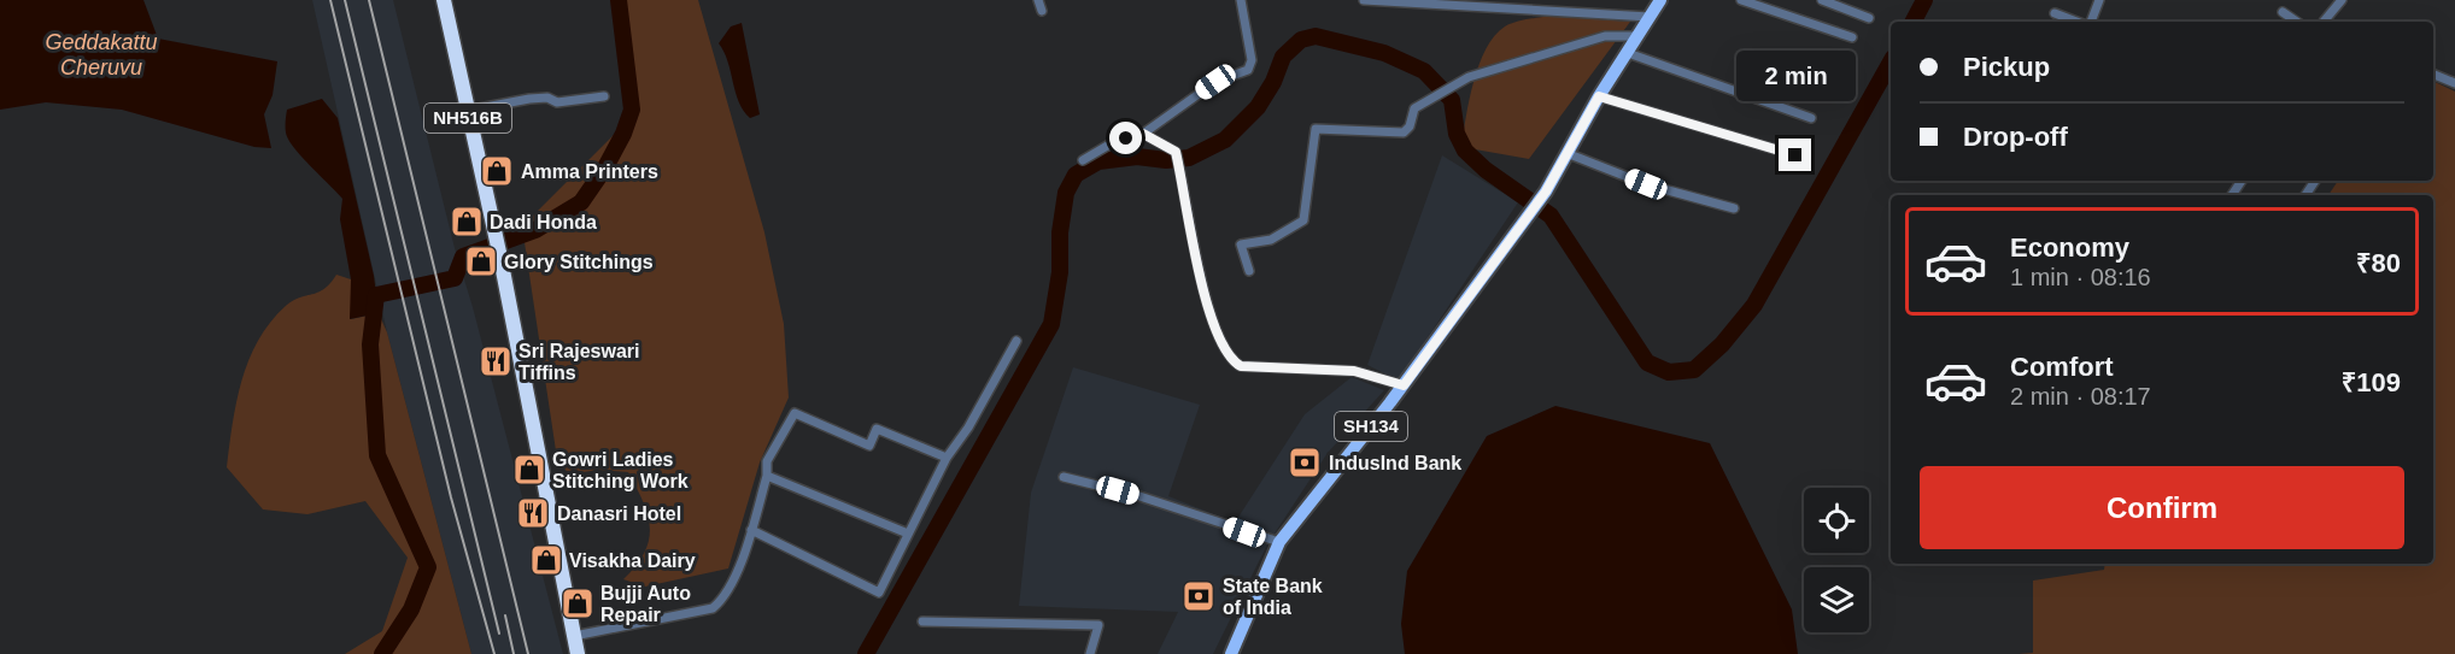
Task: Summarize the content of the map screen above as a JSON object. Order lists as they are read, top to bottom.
{
  "streets": {
    "highway": ["NH516B"],
    "main road": ["SH134"]
  },
  "water": ["Geddakattu Cheruvu"],
  "places": {
    "shop": [
      "Amma Printers",
      "Dadi Honda",
      "Glory Stitchings",
      "Gowri Ladies Stitching Work",
      "Visakha Dairy",
      "Bujji Auto Repair"
    ],
    "restaurant": ["Sri Rajeswari Tiffins", "Danasri Hotel"],
    "bank": ["IndusInd Bank", "State Bank of India"]
  },
  "page": {
    "banner": ["Pickup", "Drop-off"],
    "bubble": "2 min",
    "list": [
      {
        "name": "Economy",
        "note": "1 min · 08:16",
        "value": "₹80"
      },
      {
        "name": "Comfort",
        "note": "2 min · 08:17",
        "value": "₹109"
      }
    ],
    "buttons": "Confirm"
  }
}
